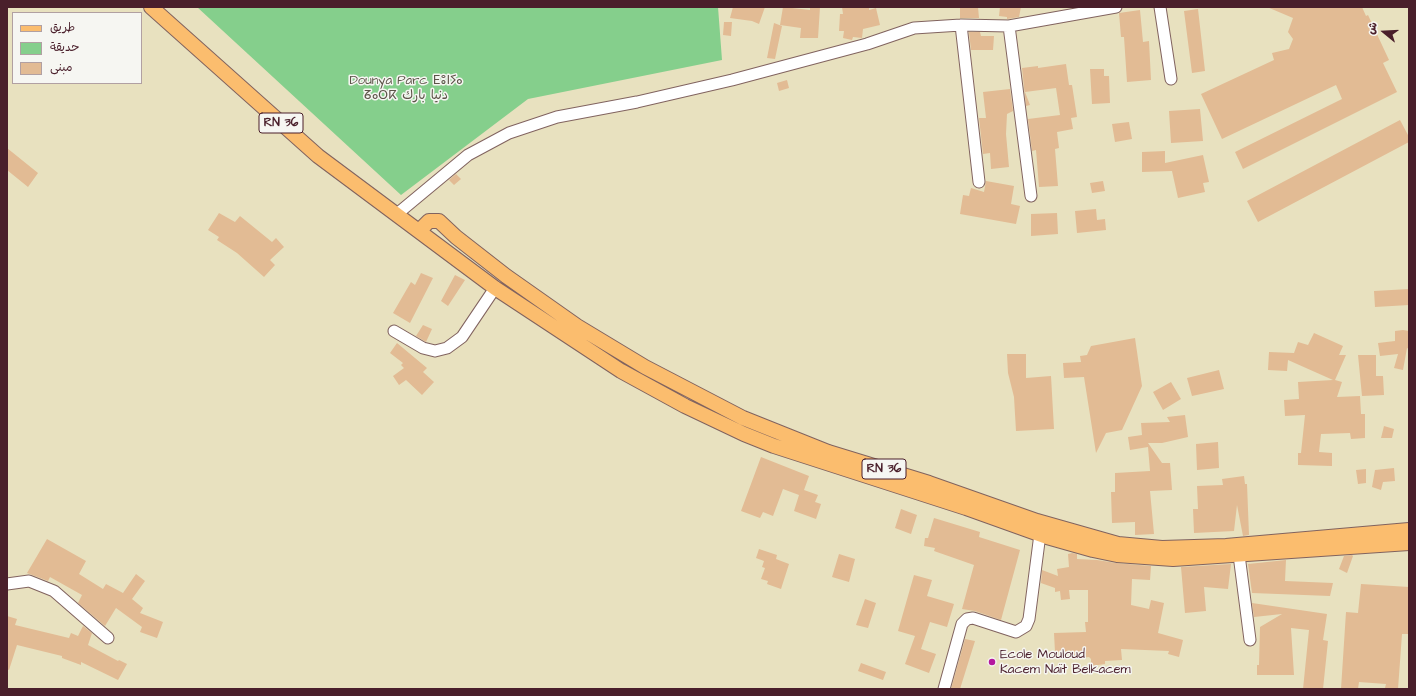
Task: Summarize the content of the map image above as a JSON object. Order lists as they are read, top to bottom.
{
  "streets": {
    "main road": ["RN 36"]
  },
  "parks": ["Dounya Parc ⴹⵓⵏⵢⴰ ⵒⴰⵔⴽ دنيا بارك"],
  "places": ["Ecole Mouloud Kacem Naït Belkacem"],
  "legend": ["طريق", "حديقة", "مبنى"],
  "north": "left"
}
